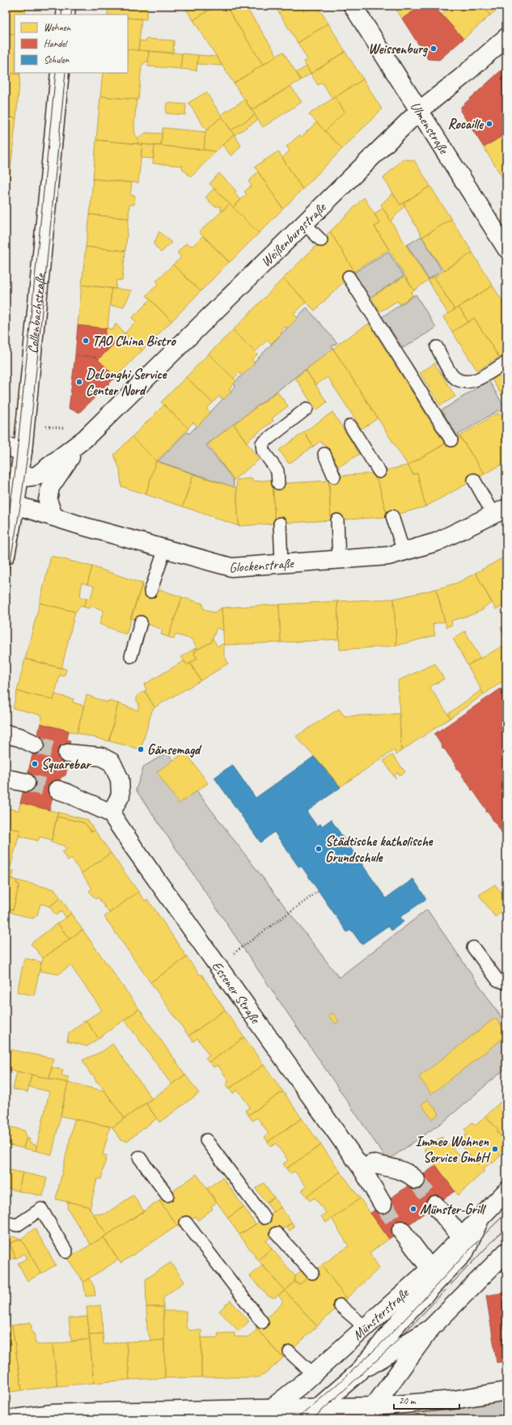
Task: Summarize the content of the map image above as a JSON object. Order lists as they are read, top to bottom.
{
  "streets": {
    "street": [
      "Ulmenstraße",
      "Weißenburgstraße",
      "Collenbachstraße",
      "Glockenstraße",
      "Essener Straße",
      "Münsterstraße"
    ]
  },
  "crossings": [
    ["Ulmenstraße", "Weißenburgstraße"],
    ["Weißenburgstraße", "Collenbachstraße"],
    ["Weißenburgstraße", "Glockenstraße"],
    ["Collenbachstraße", "Glockenstraße"]
  ],
  "places": [
    "Weissenburg",
    "Rocaille",
    "TAO China Bistro",
    "DeLonghi Service Center Nord",
    "Gänsemagd",
    "Squarebar",
    "Städtische katholische Grundschule",
    "Immeo Wohnen Service GmbH",
    "Münster-Grill"
  ],
  "legend": ["Wohnen", "Handel", "Schulen"],
  "scale_bar": "20 m"
}
